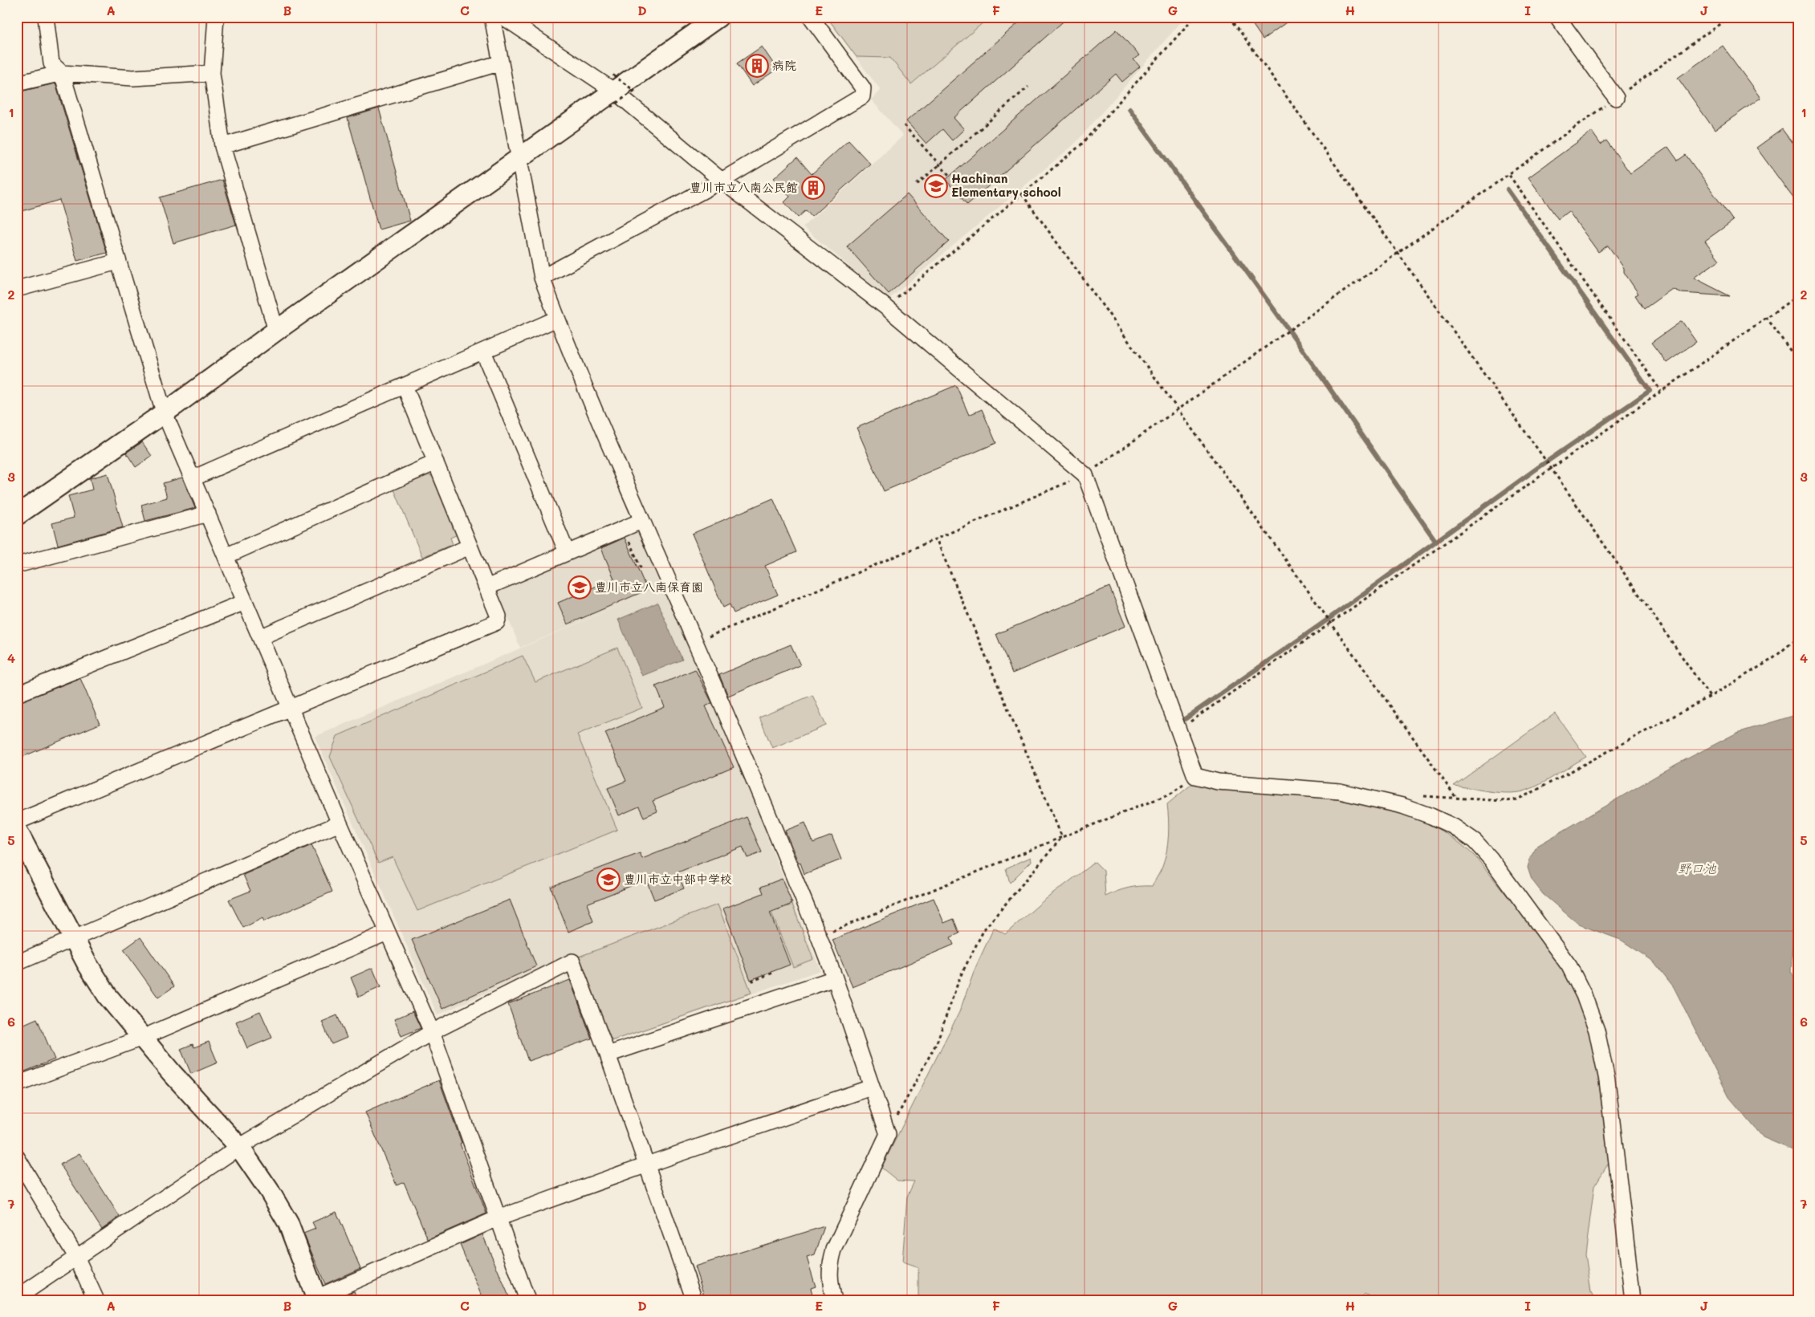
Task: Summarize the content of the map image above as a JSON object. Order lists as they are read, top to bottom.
{
  "water": ["野口池"],
  "places": {
    "building": ["病院", "豊川市立八南公民館"],
    "school or university": ["Hachinan Elementary school", "豊川市立八南保育園", "豊川市立中部中学校"]
  },
  "grid": {
    "columns": [
      "A",
      "B",
      "C",
      "D",
      "E",
      "F",
      "G",
      "H",
      "I",
      "J"
    ],
    "rows": [
      "1",
      "2",
      "3",
      "4",
      "5",
      "6",
      "7"
    ]
  }
}
